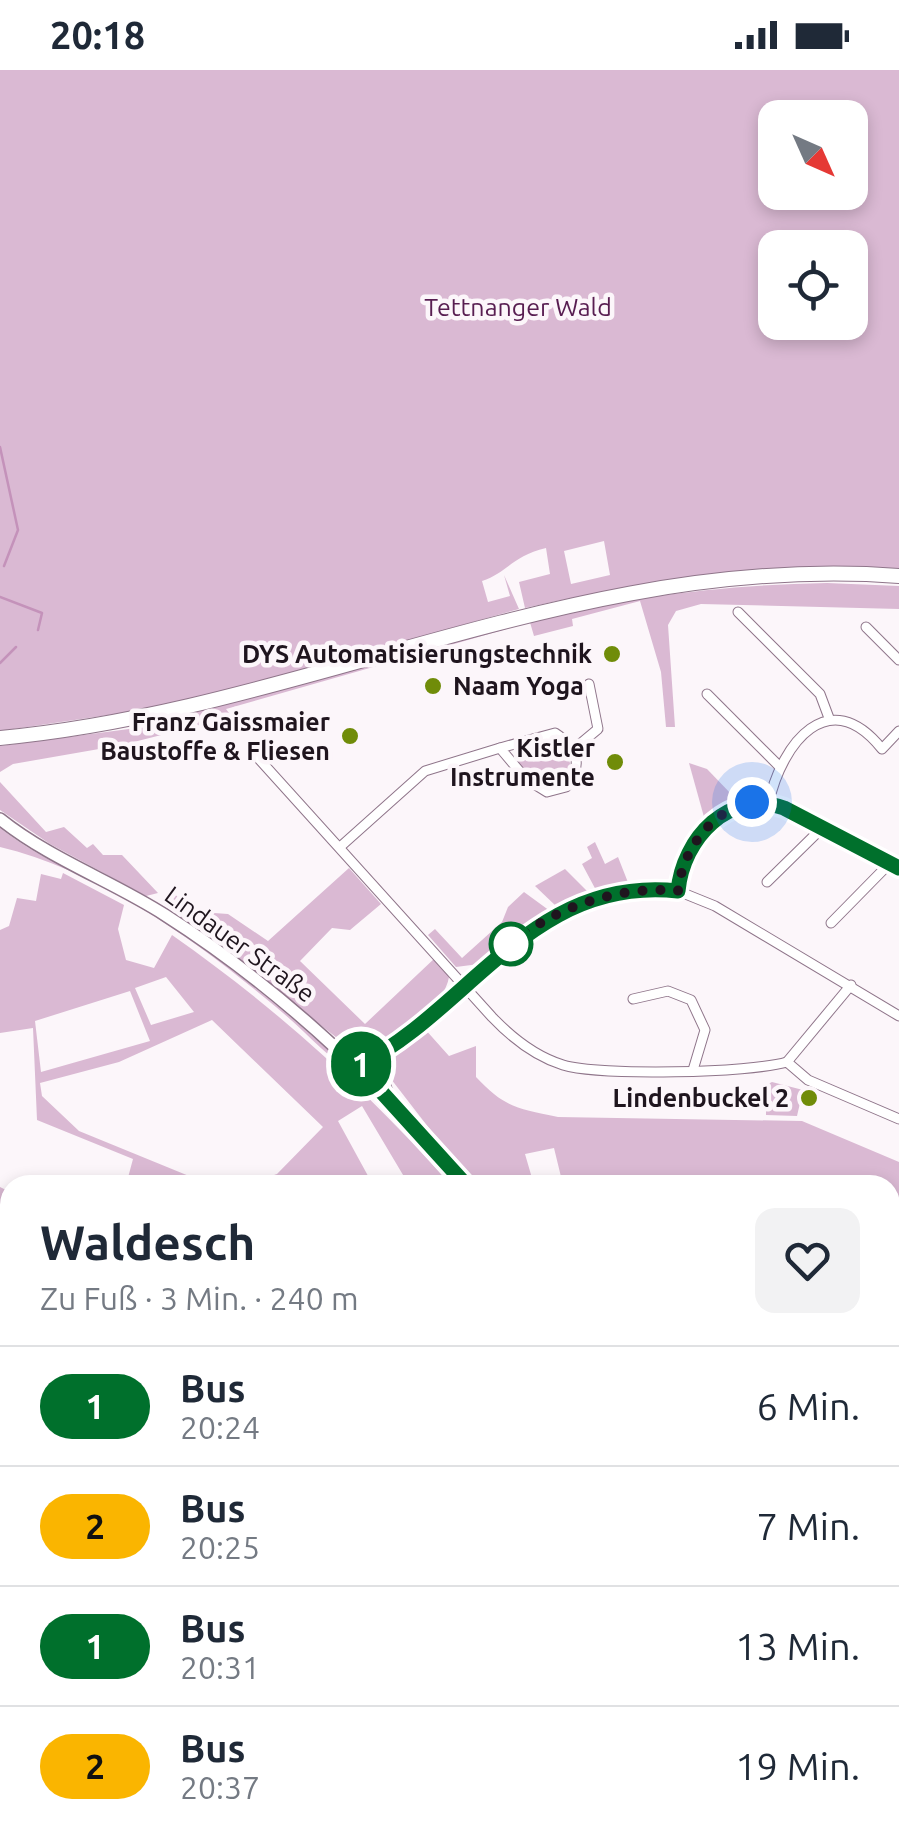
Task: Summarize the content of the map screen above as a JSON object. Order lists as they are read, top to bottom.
{
  "streets": {
    "main road": ["Lindauer Straße"]
  },
  "parks": ["Tettnanger Wald"],
  "places": [
    "DYS Automatisierungstechnik",
    "Naam Yoga",
    "Franz Gaissmaier Baustoffe & Fliesen",
    "Kistler Instrumente",
    "Lindenbuckel 2"
  ],
  "lines": ["bus line 1"],
  "north": "bottom right",
  "page": {
    "status": "20:18",
    "on_map": "1",
    "heading": ["Waldesch", "Zu Fuß · 3 Min. · 240 m"],
    "list": [
      {
        "mark": "1",
        "name": "Bus",
        "note": "20:24",
        "value": "6 Min."
      },
      {
        "mark": "2",
        "name": "Bus",
        "note": "20:25",
        "value": "7 Min."
      },
      {
        "mark": "1",
        "name": "Bus",
        "note": "20:31",
        "value": "13 Min."
      },
      {
        "mark": "2",
        "name": "Bus",
        "note": "20:37",
        "value": "19 Min."
      }
    ]
  }
}
